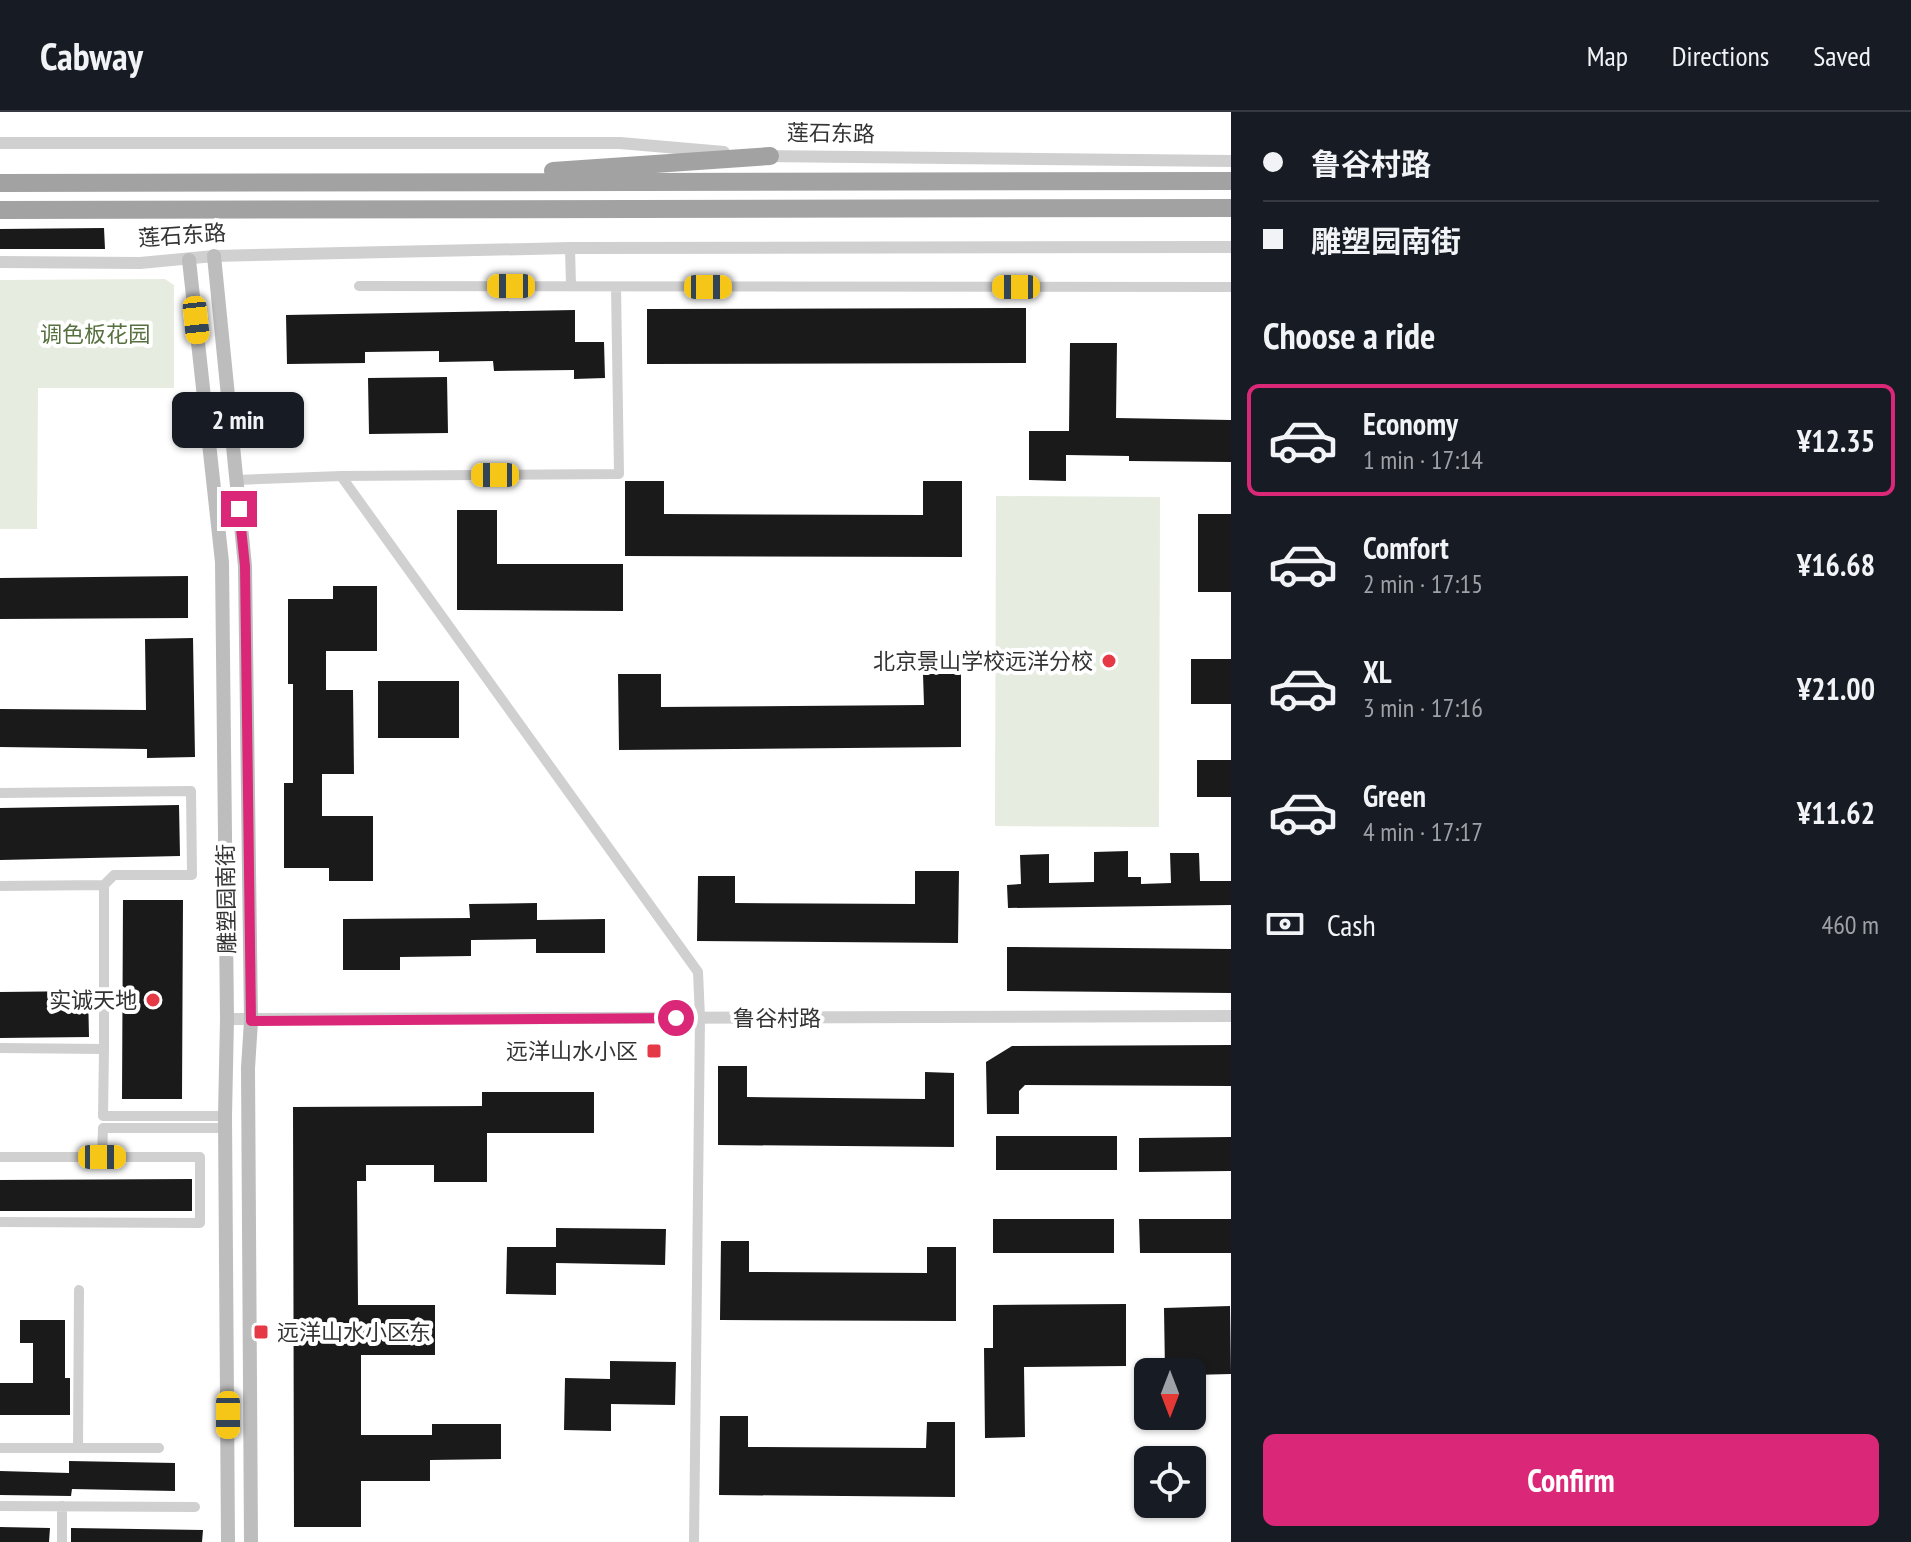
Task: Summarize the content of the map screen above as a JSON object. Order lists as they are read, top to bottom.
{
  "streets": {
    "highway": ["莲石东路"],
    "main road": ["雕塑园南街"],
    "street": ["鲁谷村路"]
  },
  "crossings": [
    ["莲石东路", "雕塑园南街"],
    ["雕塑园南街", "鲁谷村路"]
  ],
  "parks": ["调色板花园"],
  "places": {
    "other": ["北京景山学校远洋分校", "实诚天地"],
    "transit": ["远洋山水小区", "远洋山水小区东"]
  },
  "north": "bottom",
  "page": {
    "header": "Cabway",
    "nav": ["Map", "Directions", "Saved"],
    "banner": ["鲁谷村路", "雕塑园南街"],
    "heading": "Choose a ride",
    "list": [
      {
        "name": "Economy",
        "note": "1 min · 17:14",
        "value": "¥12.35"
      },
      {
        "name": "Comfort",
        "note": "2 min · 17:15",
        "value": "¥16.68"
      },
      {
        "name": "XL",
        "note": "3 min · 17:16",
        "value": "¥21.00"
      },
      {
        "name": "Green",
        "note": "4 min · 17:17",
        "value": "¥11.62"
      }
    ],
    "bubble": "2 min",
    "pay": ["Cash", "460 m"],
    "buttons": "Confirm"
  }
}
